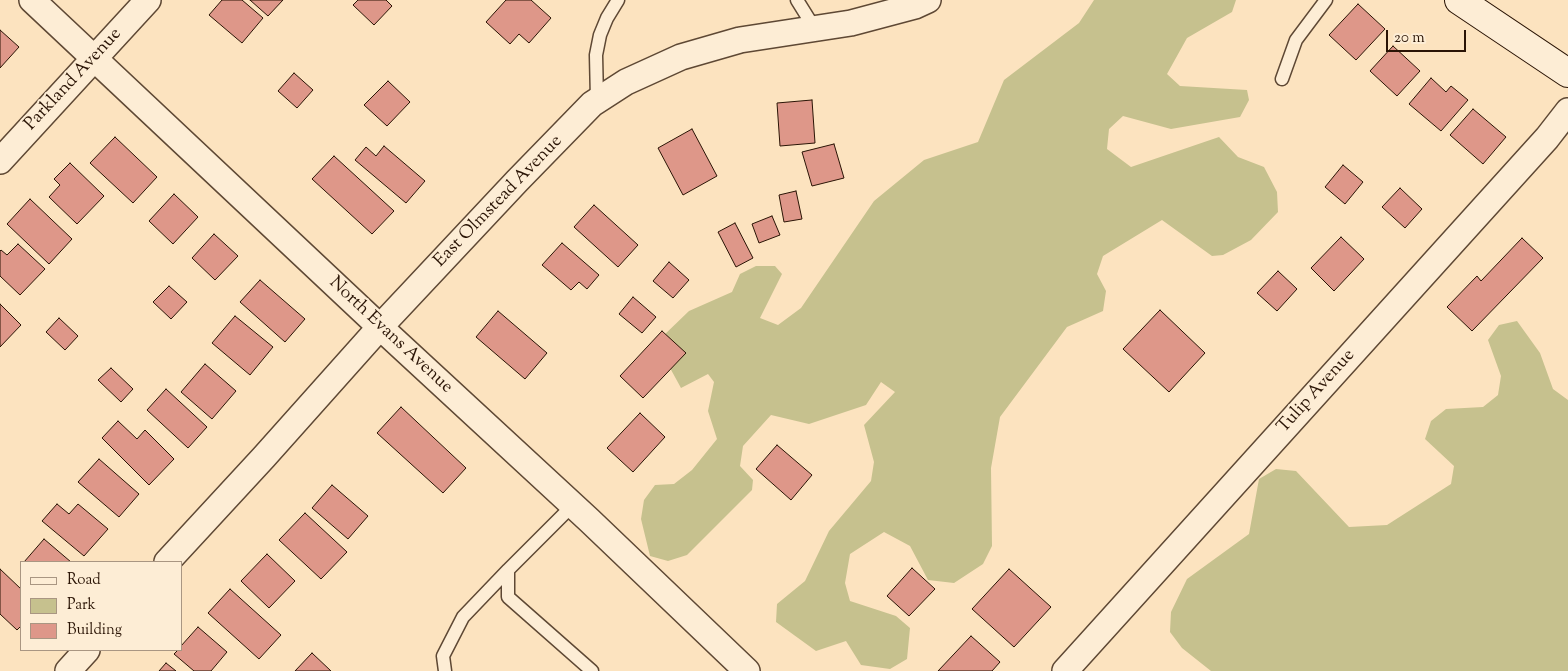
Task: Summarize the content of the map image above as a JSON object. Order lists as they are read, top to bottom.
{
  "streets": {
    "street": [
      "Parkland Avenue",
      "East Olmstead Avenue",
      "North Evans Avenue",
      "Tulip Avenue"
    ]
  },
  "crossings": [
    ["Parkland Avenue", "North Evans Avenue"],
    ["East Olmstead Avenue", "North Evans Avenue"]
  ],
  "legend": ["Road", "Park", "Building"],
  "scale_bar": "20 m"
}
